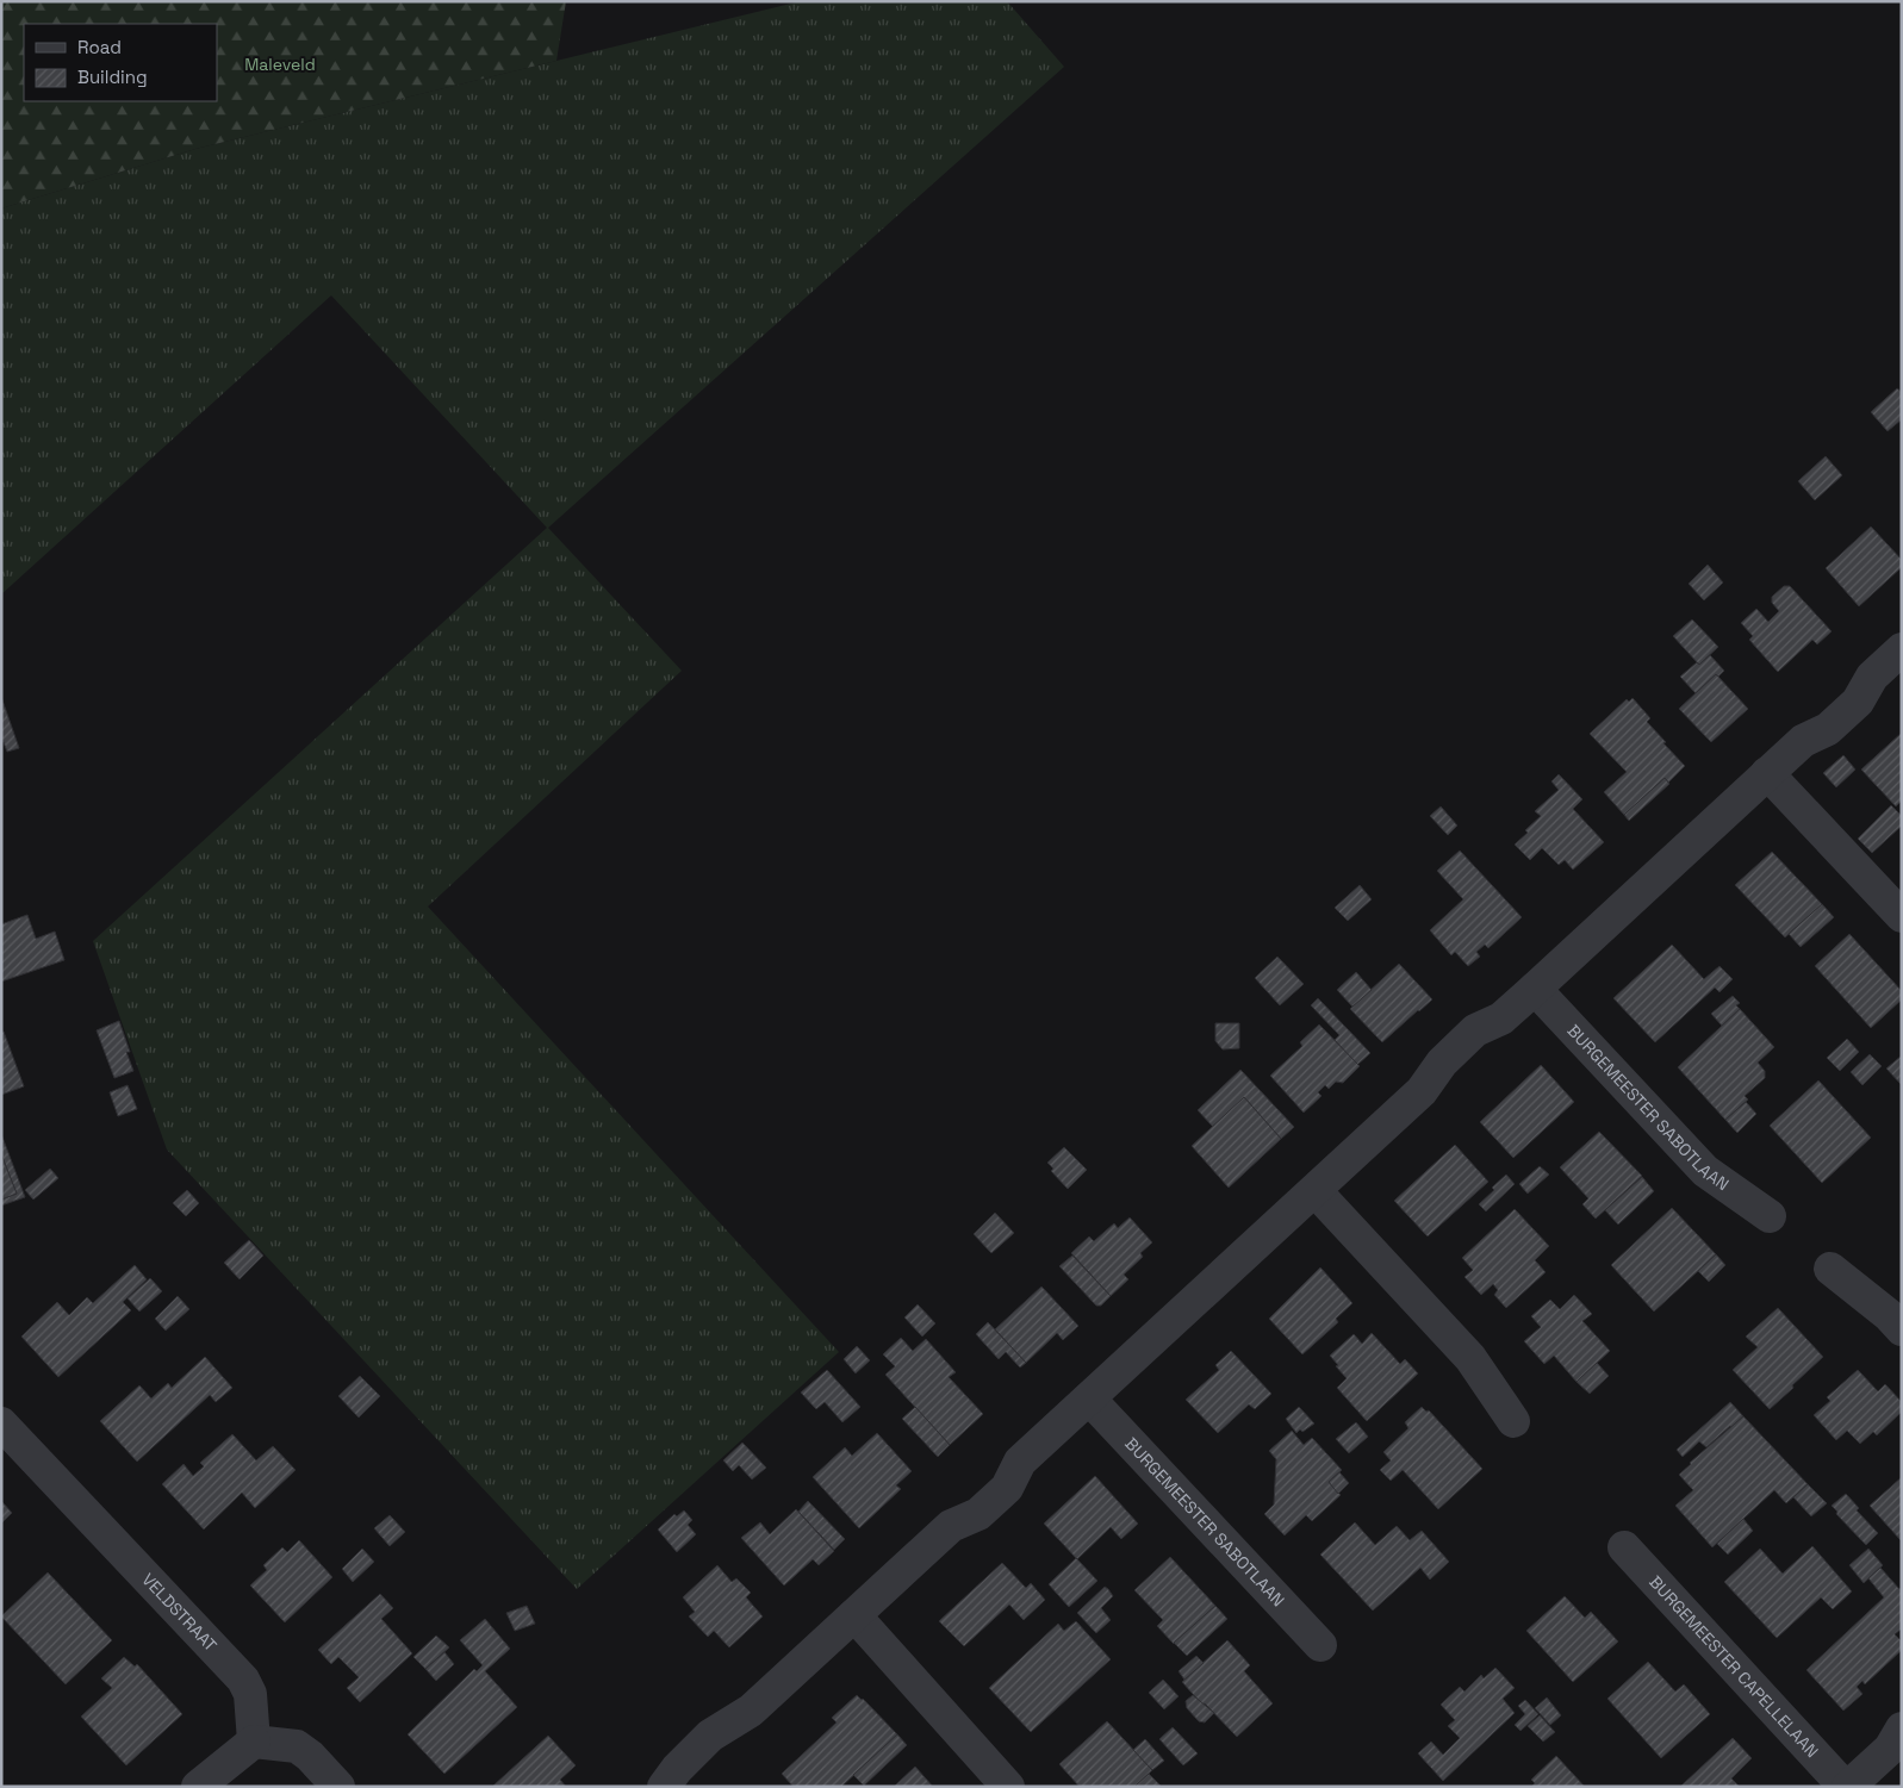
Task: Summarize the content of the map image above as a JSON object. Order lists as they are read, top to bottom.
{
  "streets": {
    "street": ["BURGEMEESTER SABOTLAAN", "VELDSTRAAT", "BURGEMEESTER CAPELLELAAN"]
  },
  "parks": ["Maleveld"],
  "legend": ["Road", "Building"]
}
